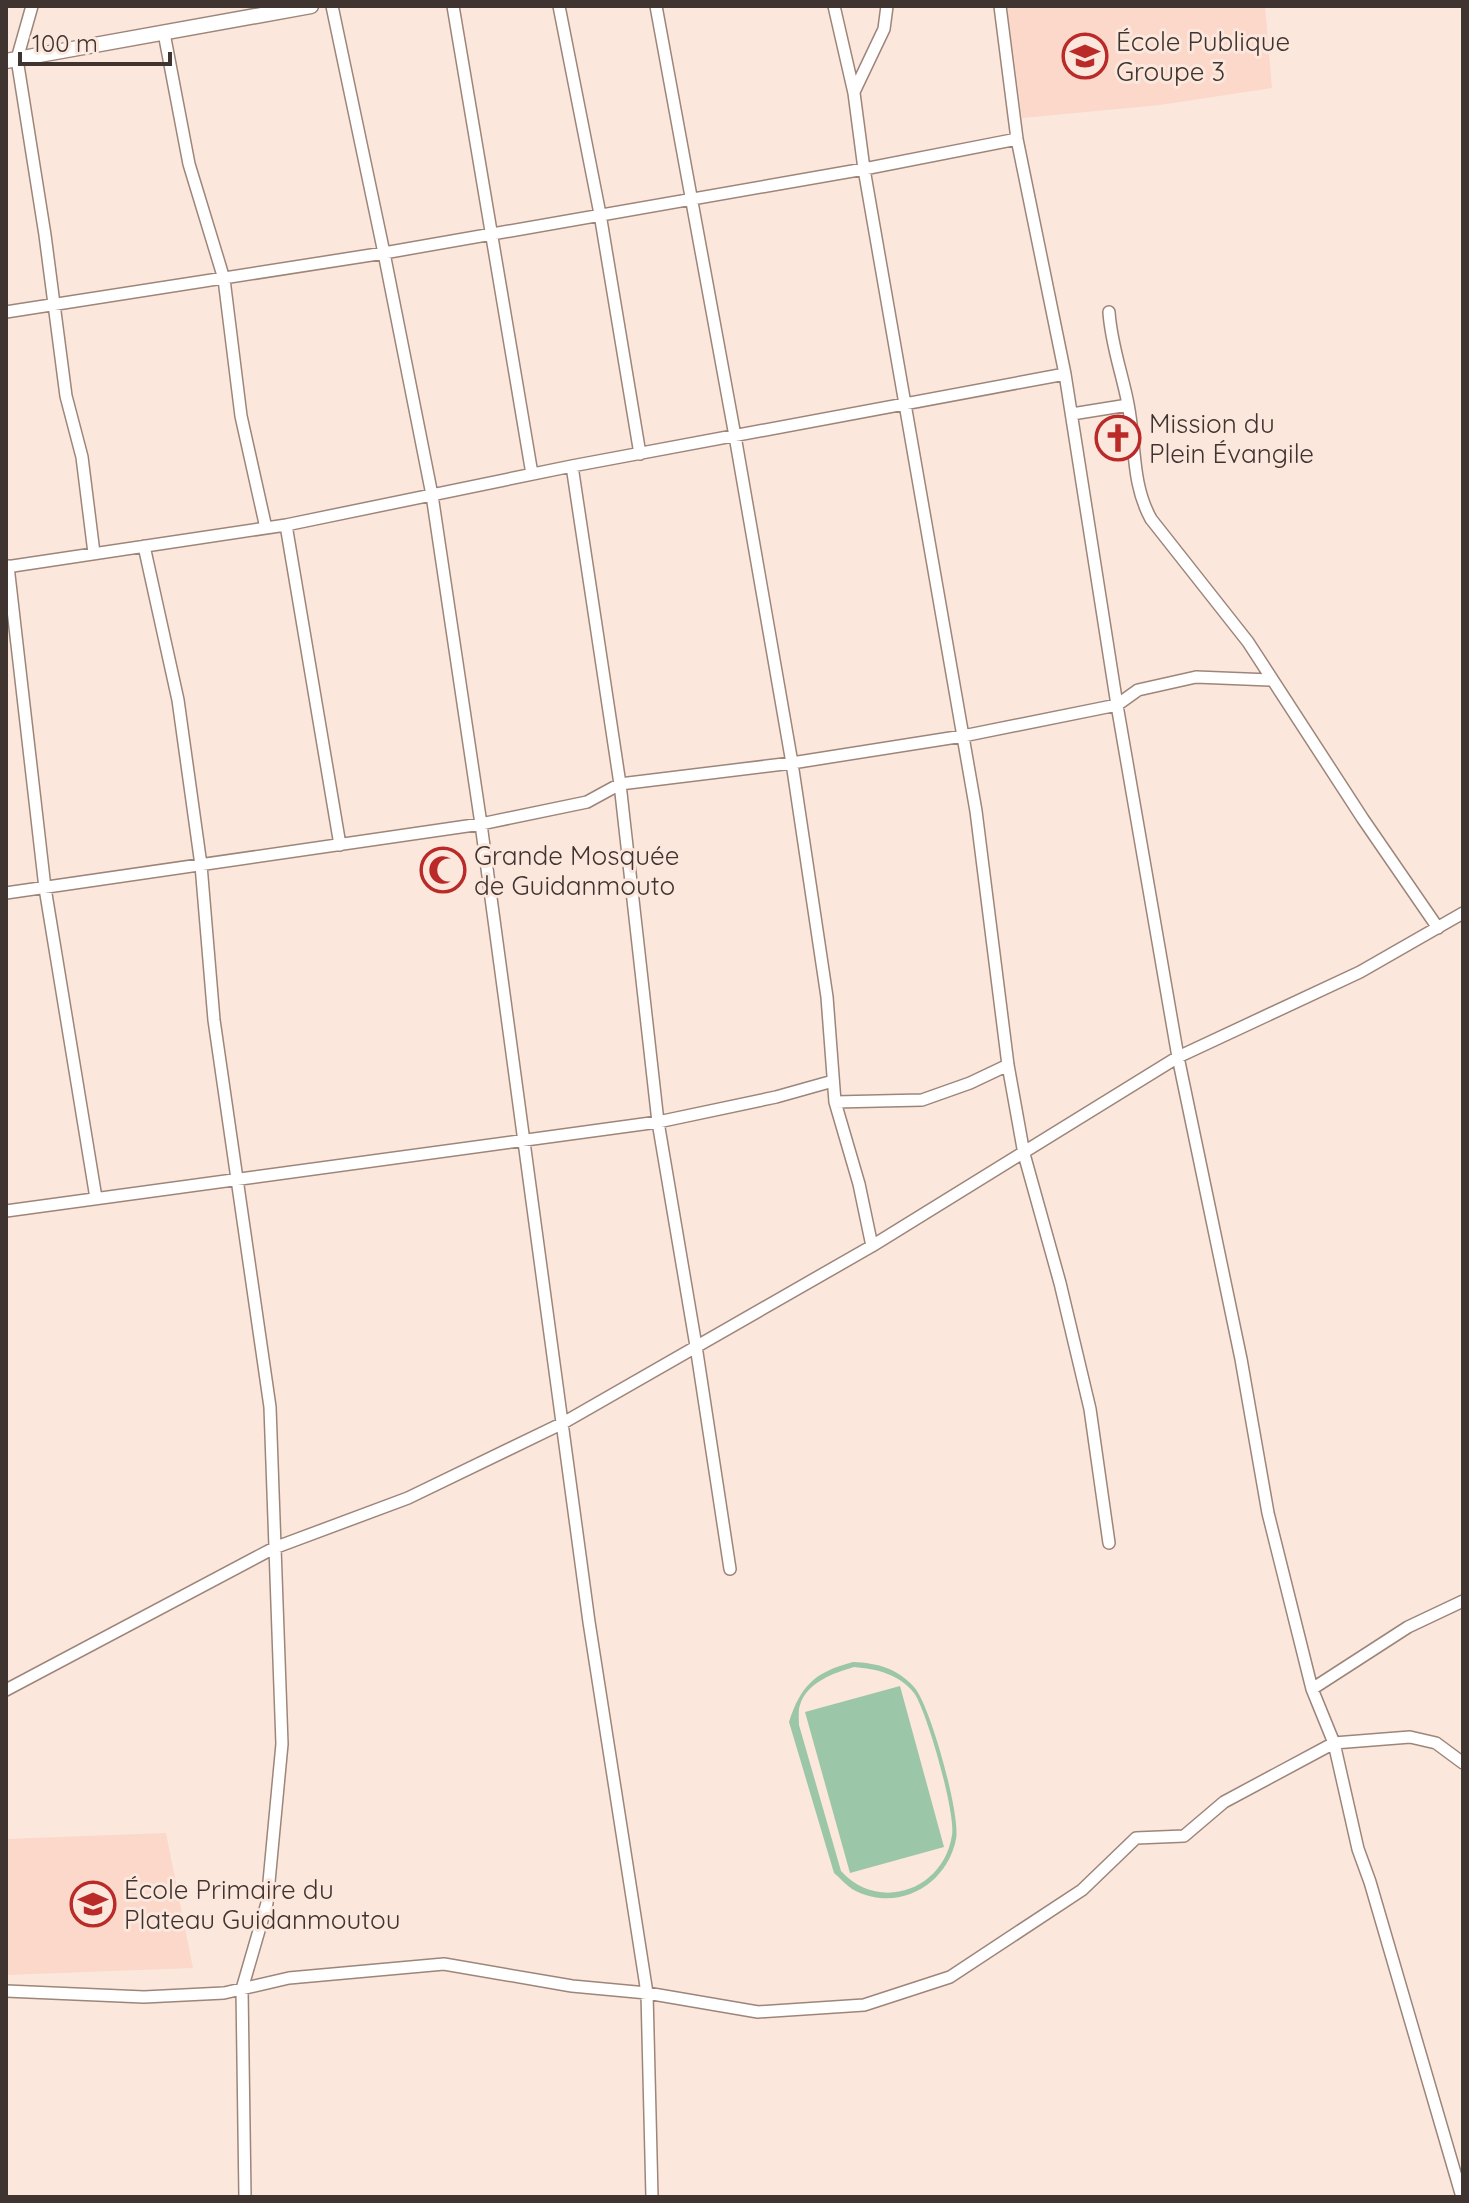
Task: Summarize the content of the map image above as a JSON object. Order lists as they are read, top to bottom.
{
  "places": {
    "school or university": ["École Publique Groupe 3", "École Primaire du Plateau Guidanmoutou"],
    "church": ["Mission du Plein Évangile"],
    "mosque": ["Grande Mosquée de Guidanmouto"]
  },
  "scale_bar": "100 m"
}
